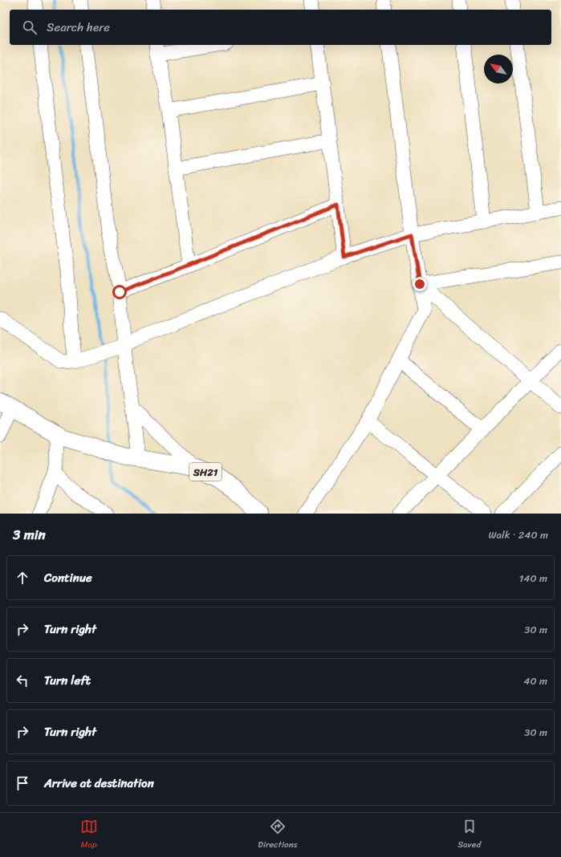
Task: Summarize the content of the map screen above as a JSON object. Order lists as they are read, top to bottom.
{
  "streets": {
    "main road": ["SH21"]
  },
  "north": "top left",
  "page": {
    "search": "Search here",
    "heading": ["3 min", "Walk · 240 m"],
    "list": [
      ["Continue", "140 m"],
      ["Turn right", "30 m"],
      ["Turn left", "40 m"],
      ["Turn right", "30 m"],
      "Arrive at destination"
    ],
    "nav": ["Map", "Directions", "Saved"]
  }
}
